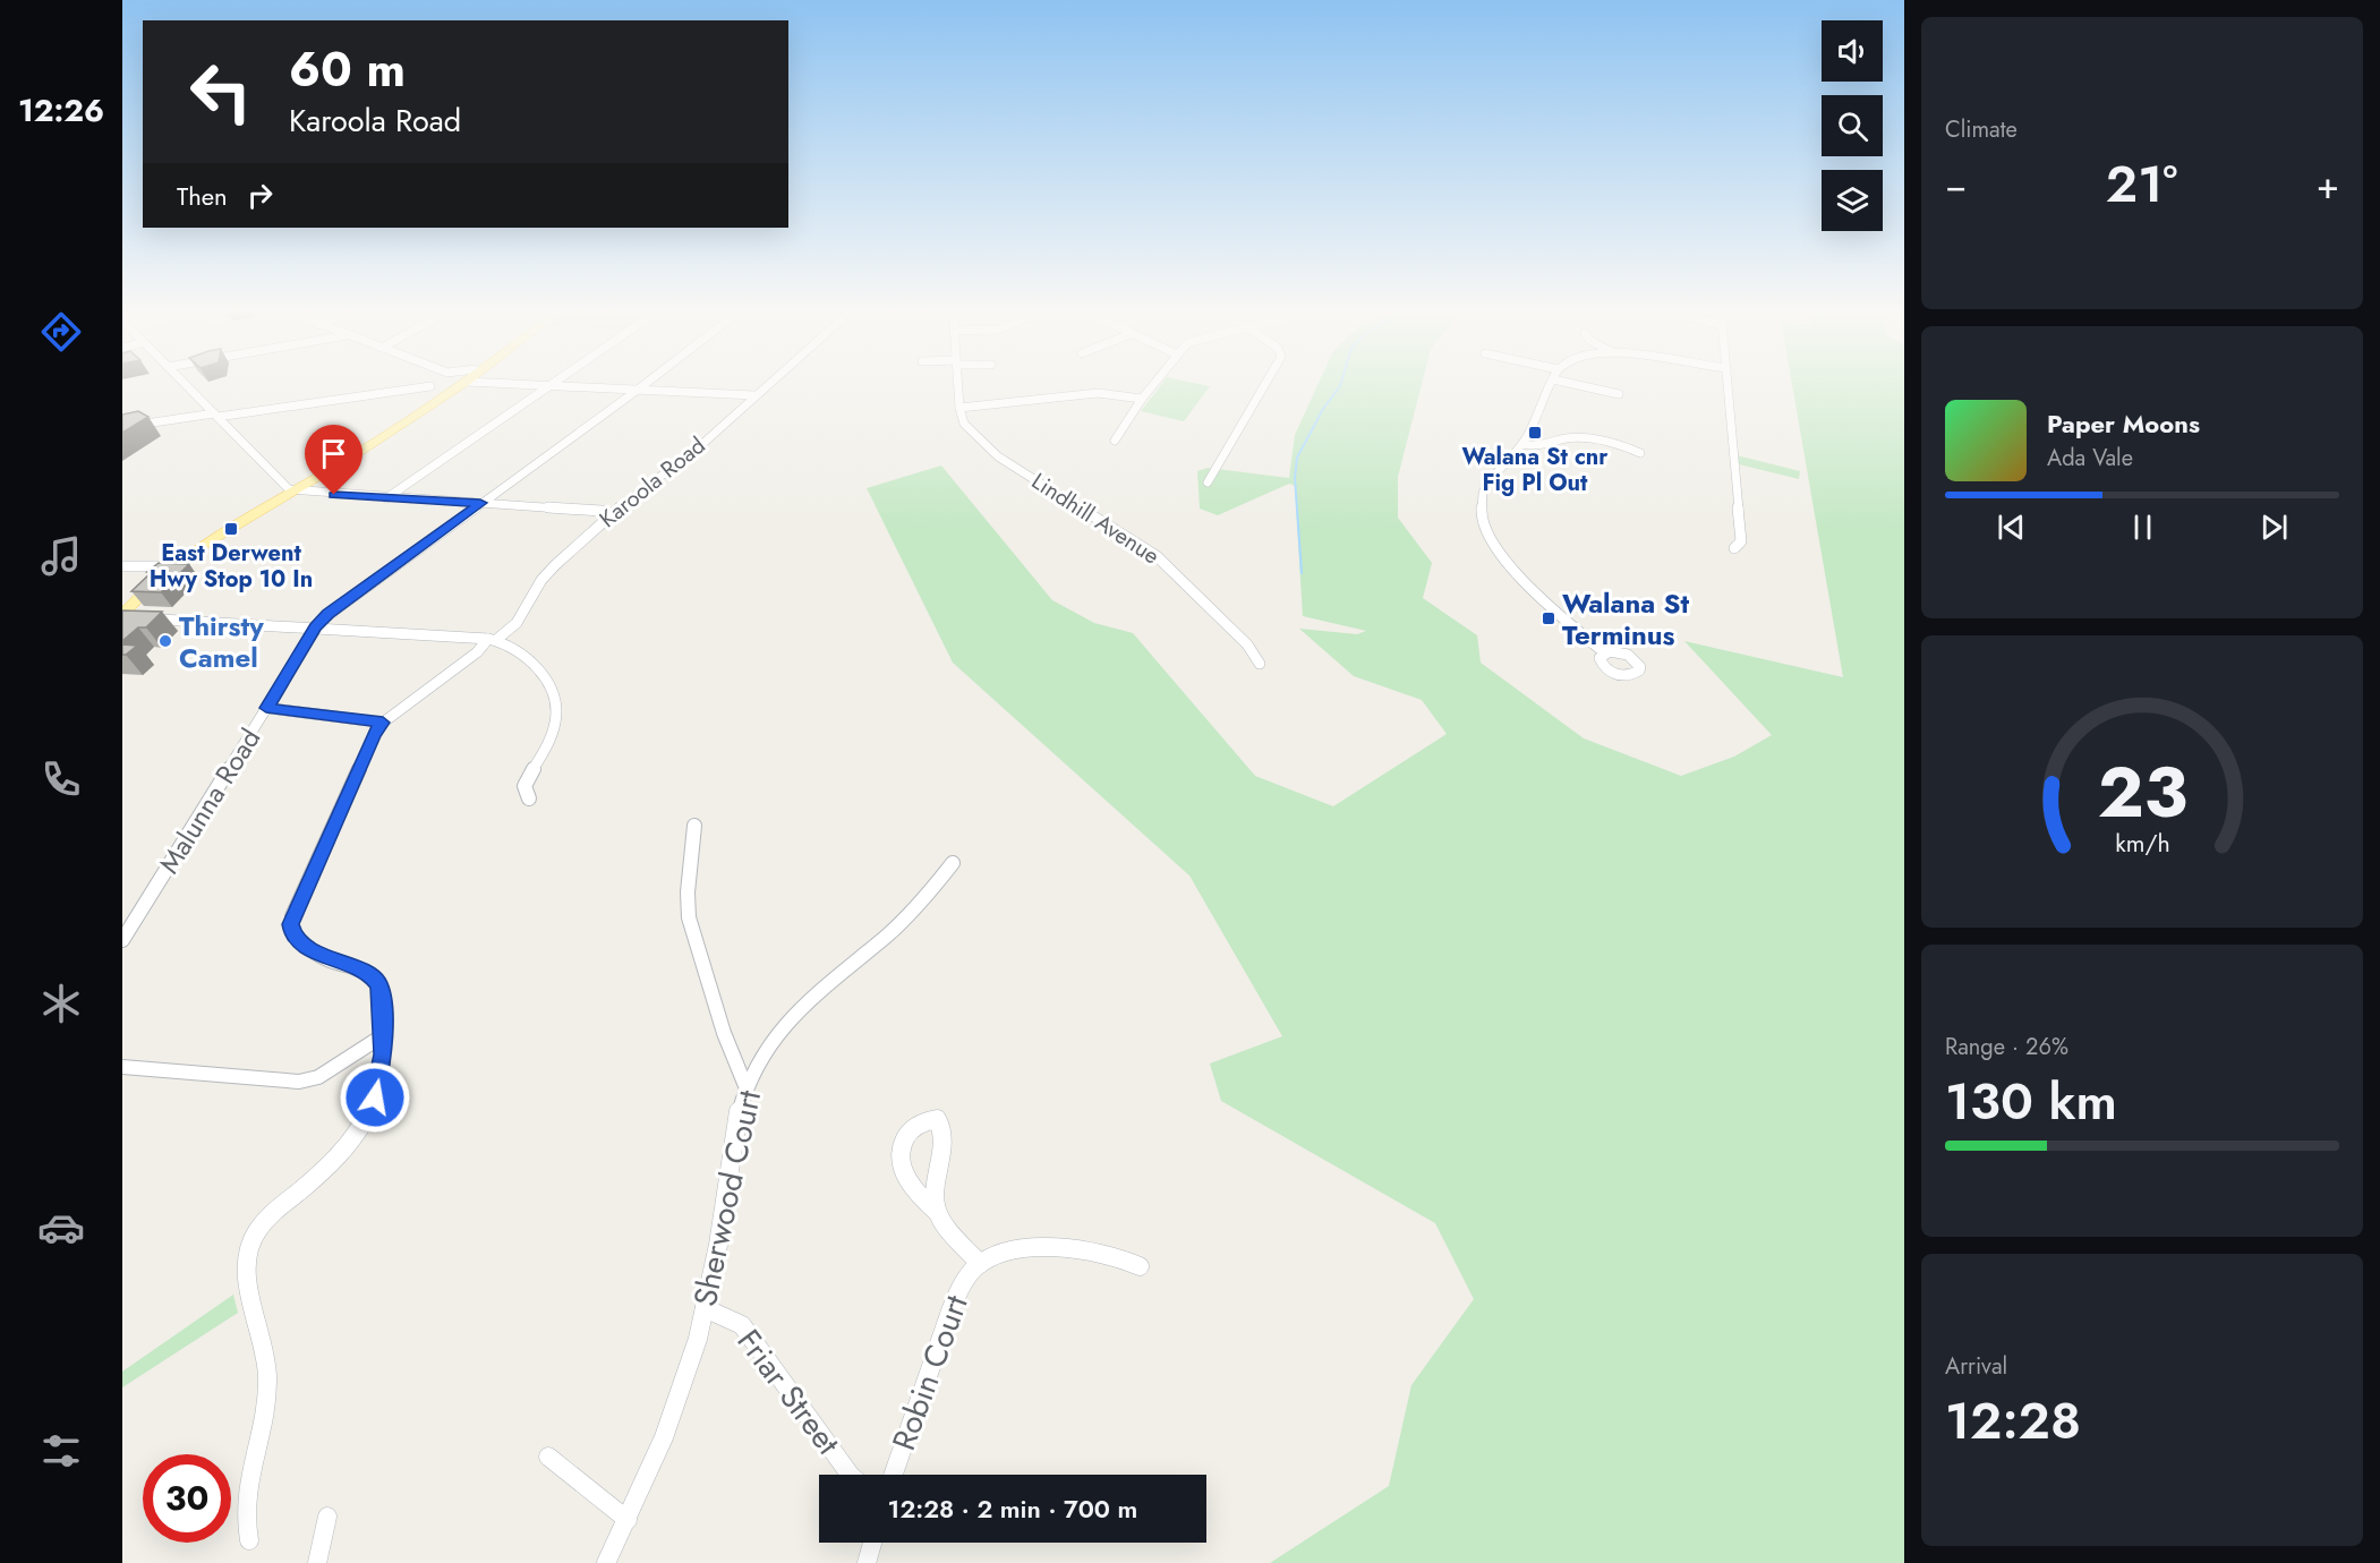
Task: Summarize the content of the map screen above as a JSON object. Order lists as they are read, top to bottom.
{
  "streets": {
    "street": [
      "Karoola Road",
      "Lindhill Avenue",
      "Malunna Road",
      "Sherwood Court",
      "Robin Court",
      "Friar Street"
    ]
  },
  "crossings": [
    ["Sherwood Court", "Friar Street"]
  ],
  "places": {
    "transit": ["Walana St cnr Fig Pl Out", "East Derwent Hwy Stop 10 In", "Walana St Terminus"],
    "other": ["Thirsty Camel"]
  },
  "page": {
    "tabs": "12:26",
    "tile": [
      "Climate",
      ["Range · 26%", "130 km"],
      ["Arrival", "12:28"]
    ],
    "turn": ["60 m", "Karoola Road"],
    "heat": ["−", "21°", "+"],
    "then": "Then",
    "song": ["Paper Moons", "Ada Vale"],
    "limit": "30",
    "trip": "12:28 · 2 min · 700 m",
    "gauge": ["23", "km/h"]
  }
}
